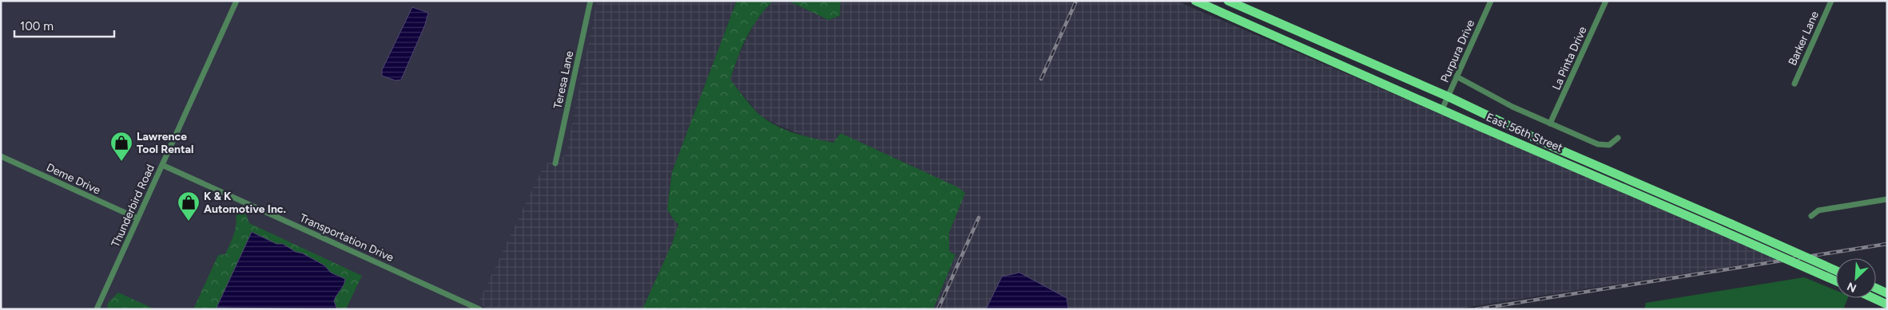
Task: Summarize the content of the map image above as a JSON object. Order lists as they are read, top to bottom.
{
  "streets": {
    "main road": ["East 56th Street"],
    "street": [
      "Barker Lane",
      "Purpura Drive",
      "La Pinta Drive",
      "Teresa Lane",
      "Deme Drive",
      "Thunderbird Road",
      "Transportation Drive"
    ]
  },
  "crossings": [
    ["Purpura Drive", "East 56th Street"],
    ["Deme Drive", "Thunderbird Road"],
    ["Thunderbird Road", "Transportation Drive"]
  ],
  "places": {
    "shop": ["Lawrence Tool Rental", "K & K Automotive Inc."]
  },
  "scale_bar": "100 m",
  "north": "bottom left"
}
